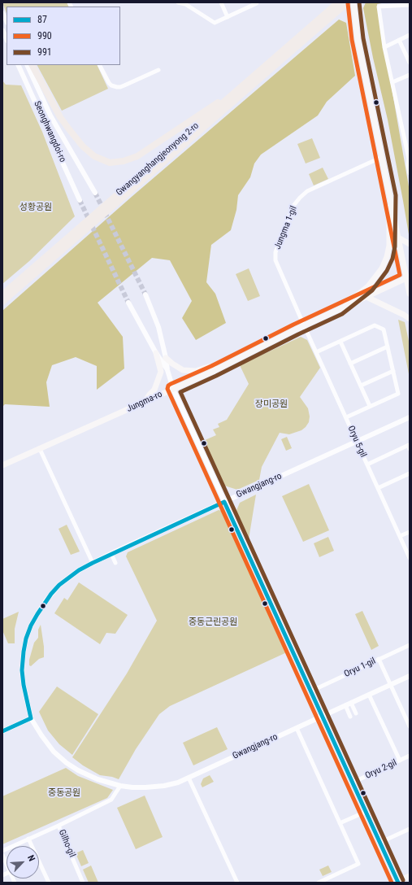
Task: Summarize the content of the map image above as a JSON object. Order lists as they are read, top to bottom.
{
  "streets": {
    "highway": ["Gwangyanghangjeonyong 2-ro"],
    "main road": ["Jungma-ro"],
    "street": [
      "Seonghwangdoi-ro",
      "Jungma 1-gil",
      "Oryu 5-gil",
      "Gwangjang-ro",
      "Oryu 1-gil",
      "Oryu 2-gil",
      "Gilho-gil"
    ]
  },
  "crossings": [
    ["Jungma 1-gil", "Jungma-ro"],
    ["Jungma 1-gil", "Oryu 5-gil"],
    ["Jungma-ro", "Oryu 5-gil"],
    ["Oryu 5-gil", "Gwangjang-ro"]
  ],
  "parks": [
    "성황공원",
    "장미공원",
    "중동근린공원",
    "중동공원"
  ],
  "lines": ["transit line 991", "transit line 990", "transit line 87"],
  "legend": ["87", "990", "991"],
  "north": "top right"
}
